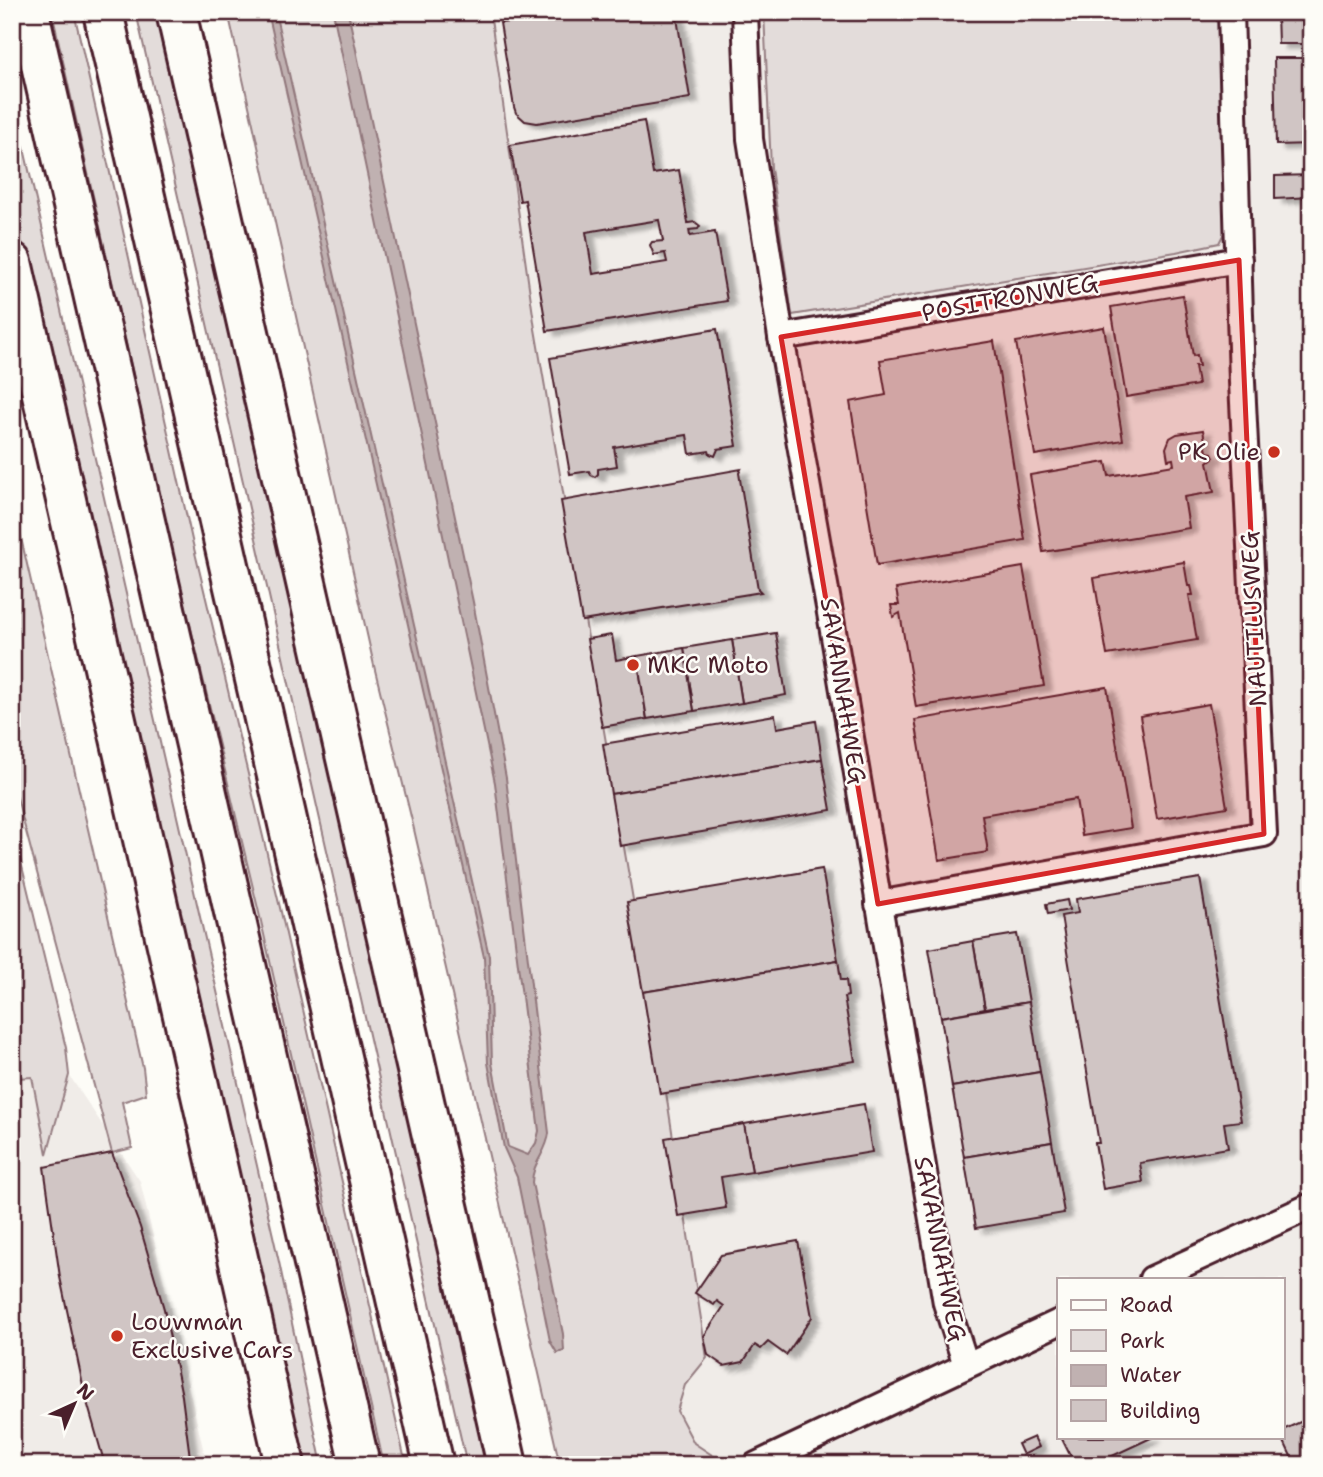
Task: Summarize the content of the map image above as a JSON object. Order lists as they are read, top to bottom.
{
  "streets": {
    "street": ["POSITRONWEG", "NAUTILUSWEG", "SAVANNAHWEG"]
  },
  "crossings": [
    ["POSITRONWEG", "NAUTILUSWEG"],
    ["POSITRONWEG", "SAVANNAHWEG"],
    ["NAUTILUSWEG", "SAVANNAHWEG"]
  ],
  "places": ["PK Olie", "MKC Moto", "Louwman Exclusive Cars"],
  "legend": [
    "Road",
    "Park",
    "Water",
    "Building"
  ],
  "north": "top right"
}
